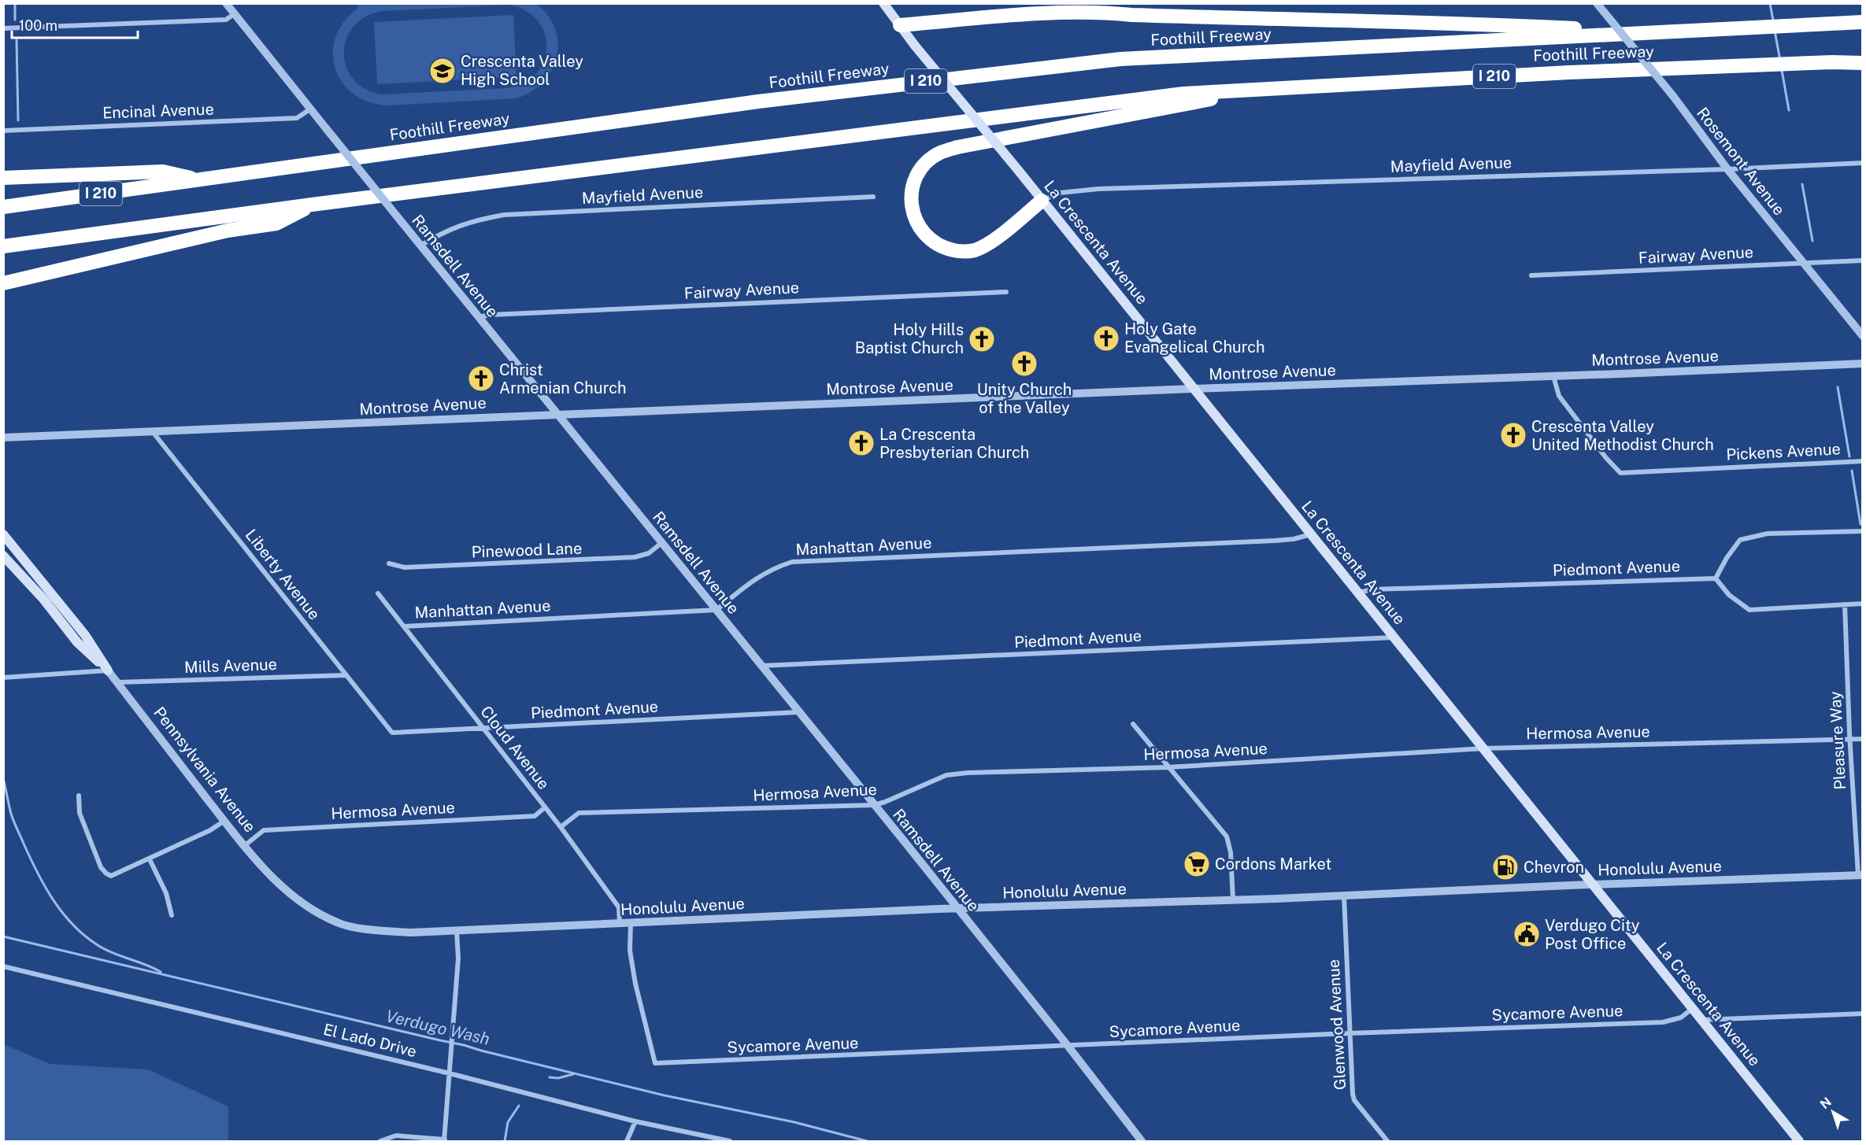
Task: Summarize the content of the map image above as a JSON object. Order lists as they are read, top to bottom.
{
  "streets": {
    "highway": ["Foothill Freeway", "I 210"],
    "main road": ["La Crescenta Avenue", "Pennsylvania Avenue"],
    "street": [
      "Encinal Avenue",
      "Rosemont Avenue",
      "Mayfield Avenue",
      "Fairway Avenue",
      "Ramsdell Avenue",
      "Montrose Avenue",
      "Pickens Avenue",
      "Manhattan Avenue",
      "Pinewood Lane",
      "Piedmont Avenue",
      "Liberty Avenue",
      "Mills Avenue",
      "Hermosa Avenue",
      "Pleasure Way",
      "Cloud Avenue",
      "Honolulu Avenue",
      "Sycamore Avenue",
      "Glenwood Avenue",
      "El Lado Drive"
    ]
  },
  "crossings": [
    ["Encinal Avenue", "Ramsdell Avenue"],
    ["Rosemont Avenue", "Mayfield Avenue"],
    ["Rosemont Avenue", "Fairway Avenue"],
    ["Mayfield Avenue", "La Crescenta Avenue"],
    ["Mayfield Avenue", "Ramsdell Avenue"],
    ["La Crescenta Avenue", "Montrose Avenue"],
    ["La Crescenta Avenue", "Manhattan Avenue"],
    ["La Crescenta Avenue", "Piedmont Avenue"],
    ["La Crescenta Avenue", "Hermosa Avenue"],
    ["La Crescenta Avenue", "Honolulu Avenue"],
    ["La Crescenta Avenue", "Sycamore Avenue"],
    ["Fairway Avenue", "Ramsdell Avenue"],
    ["Ramsdell Avenue", "Montrose Avenue"],
    ["Ramsdell Avenue", "Manhattan Avenue"],
    ["Ramsdell Avenue", "Pinewood Lane"],
    ["Ramsdell Avenue", "Piedmont Avenue"],
    ["Ramsdell Avenue", "Hermosa Avenue"],
    ["Ramsdell Avenue", "Honolulu Avenue"],
    ["Ramsdell Avenue", "Sycamore Avenue"],
    ["Montrose Avenue", "Pickens Avenue"],
    ["Montrose Avenue", "Liberty Avenue"],
    ["Manhattan Avenue", "Cloud Avenue"],
    ["Piedmont Avenue", "Liberty Avenue"],
    ["Piedmont Avenue", "Cloud Avenue"],
    ["Liberty Avenue", "Mills Avenue"],
    ["Mills Avenue", "Pennsylvania Avenue"],
    ["Hermosa Avenue", "Pleasure Way"],
    ["Hermosa Avenue", "Cloud Avenue"],
    ["Hermosa Avenue", "Pennsylvania Avenue"],
    ["Pleasure Way", "Honolulu Avenue"],
    ["Cloud Avenue", "Honolulu Avenue"],
    ["Pennsylvania Avenue", "Honolulu Avenue"],
    ["Honolulu Avenue", "Sycamore Avenue"],
    ["Honolulu Avenue", "Glenwood Avenue"],
    ["Sycamore Avenue", "Glenwood Avenue"]
  ],
  "water": ["Verdugo Wash"],
  "places": {
    "school or university": ["Crescenta Valley High School"],
    "church": [
      "Holy Gate Evangelical Church",
      "Holy Hills Baptist Church",
      "Unity Church of the Valley",
      "Christ Armenian Church",
      "Crescenta Valley United Methodist Church",
      "La Crescenta Presbyterian Church"
    ],
    "supermarket": ["Cordons Market"],
    "fuel station": ["Chevron"],
    "public building": ["Verdugo City Post Office"]
  },
  "scale_bar": "100 m",
  "north": "top left"
}
